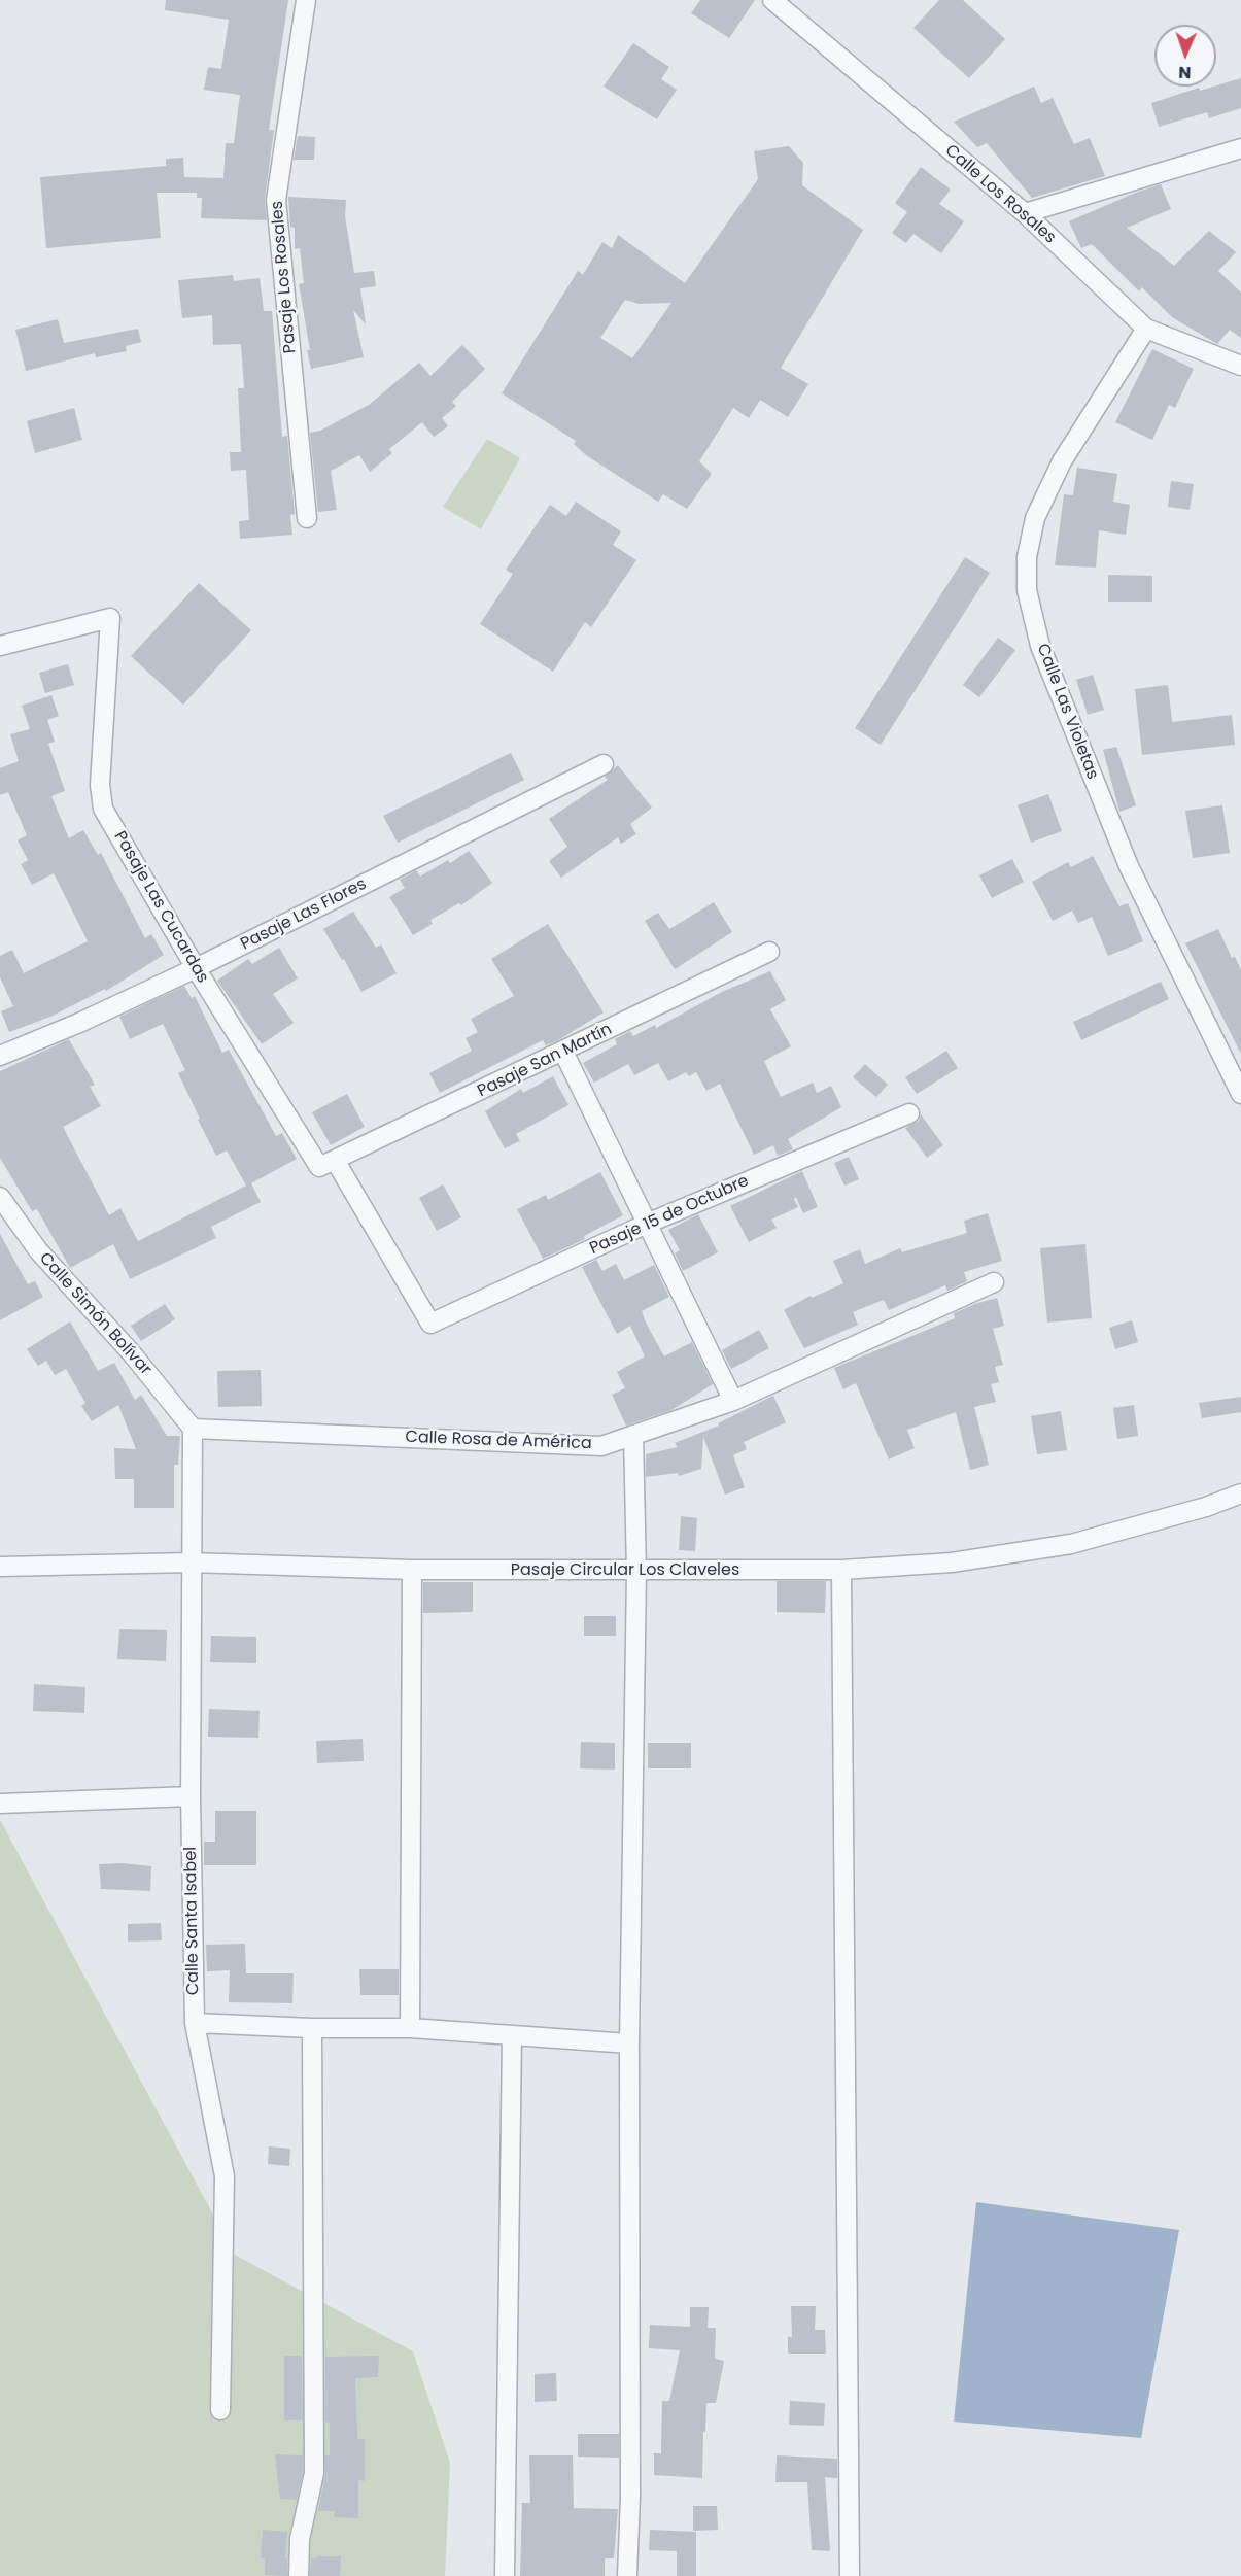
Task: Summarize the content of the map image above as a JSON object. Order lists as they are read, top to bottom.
{
  "streets": {
    "street": [
      "Calle Los Rosales",
      "Pasaje Los Rosales",
      "Calle Las Violetas",
      "Pasaje Las Cucardas",
      "Pasaje Las Flores",
      "Pasaje San Martín",
      "Pasaje 15 de Octubre",
      "Calle Simón Bolívar",
      "Calle Rosa de América",
      "Pasaje Circular Los Claveles",
      "Calle Santa Isabel"
    ]
  },
  "crossings": [
    ["Calle Los Rosales", "Calle Las Violetas"],
    ["Pasaje Las Cucardas", "Pasaje Las Flores"],
    ["Pasaje Las Cucardas", "Pasaje San Martín"],
    ["Pasaje Las Cucardas", "Pasaje 15 de Octubre"],
    ["Calle Simón Bolívar", "Calle Rosa de América"],
    ["Calle Simón Bolívar", "Calle Santa Isabel"],
    ["Calle Rosa de América", "Calle Santa Isabel"],
    ["Pasaje Circular Los Claveles", "Calle Santa Isabel"]
  ],
  "north": "bottom"
}
